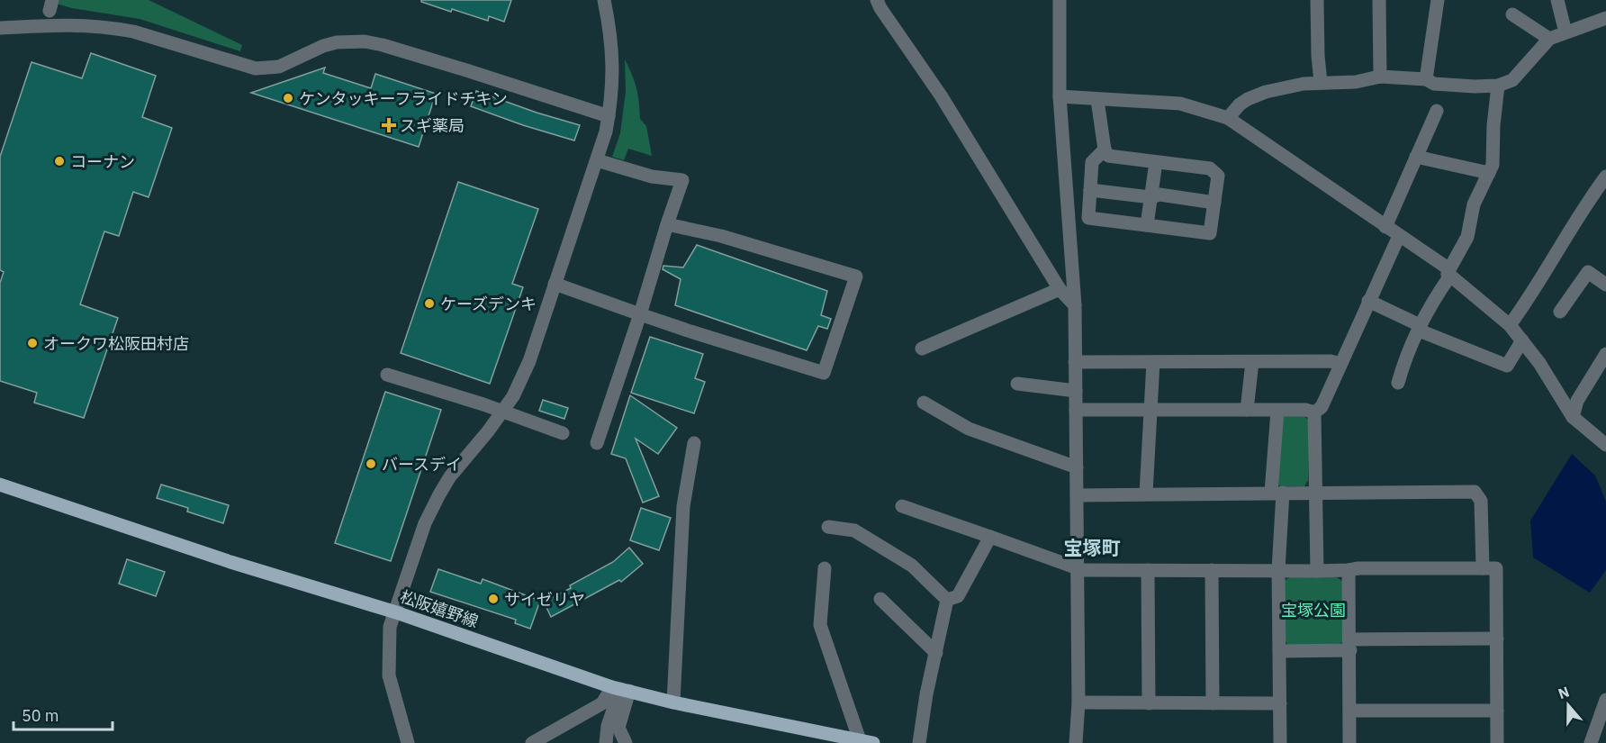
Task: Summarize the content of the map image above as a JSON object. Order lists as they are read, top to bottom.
{
  "streets": {
    "main road": ["松阪嬉野線"]
  },
  "districts": ["宝塚町"],
  "parks": ["宝塚公園"],
  "places": {
    "other": [
      "ケンタッキーフライドチキン",
      "コーナン",
      "ケーズデンキ",
      "オークワ松阪田村店",
      "バースデイ",
      "サイゼリヤ"
    ],
    "health": ["スギ薬局"]
  },
  "scale_bar": "50 m",
  "north": "top"
}
